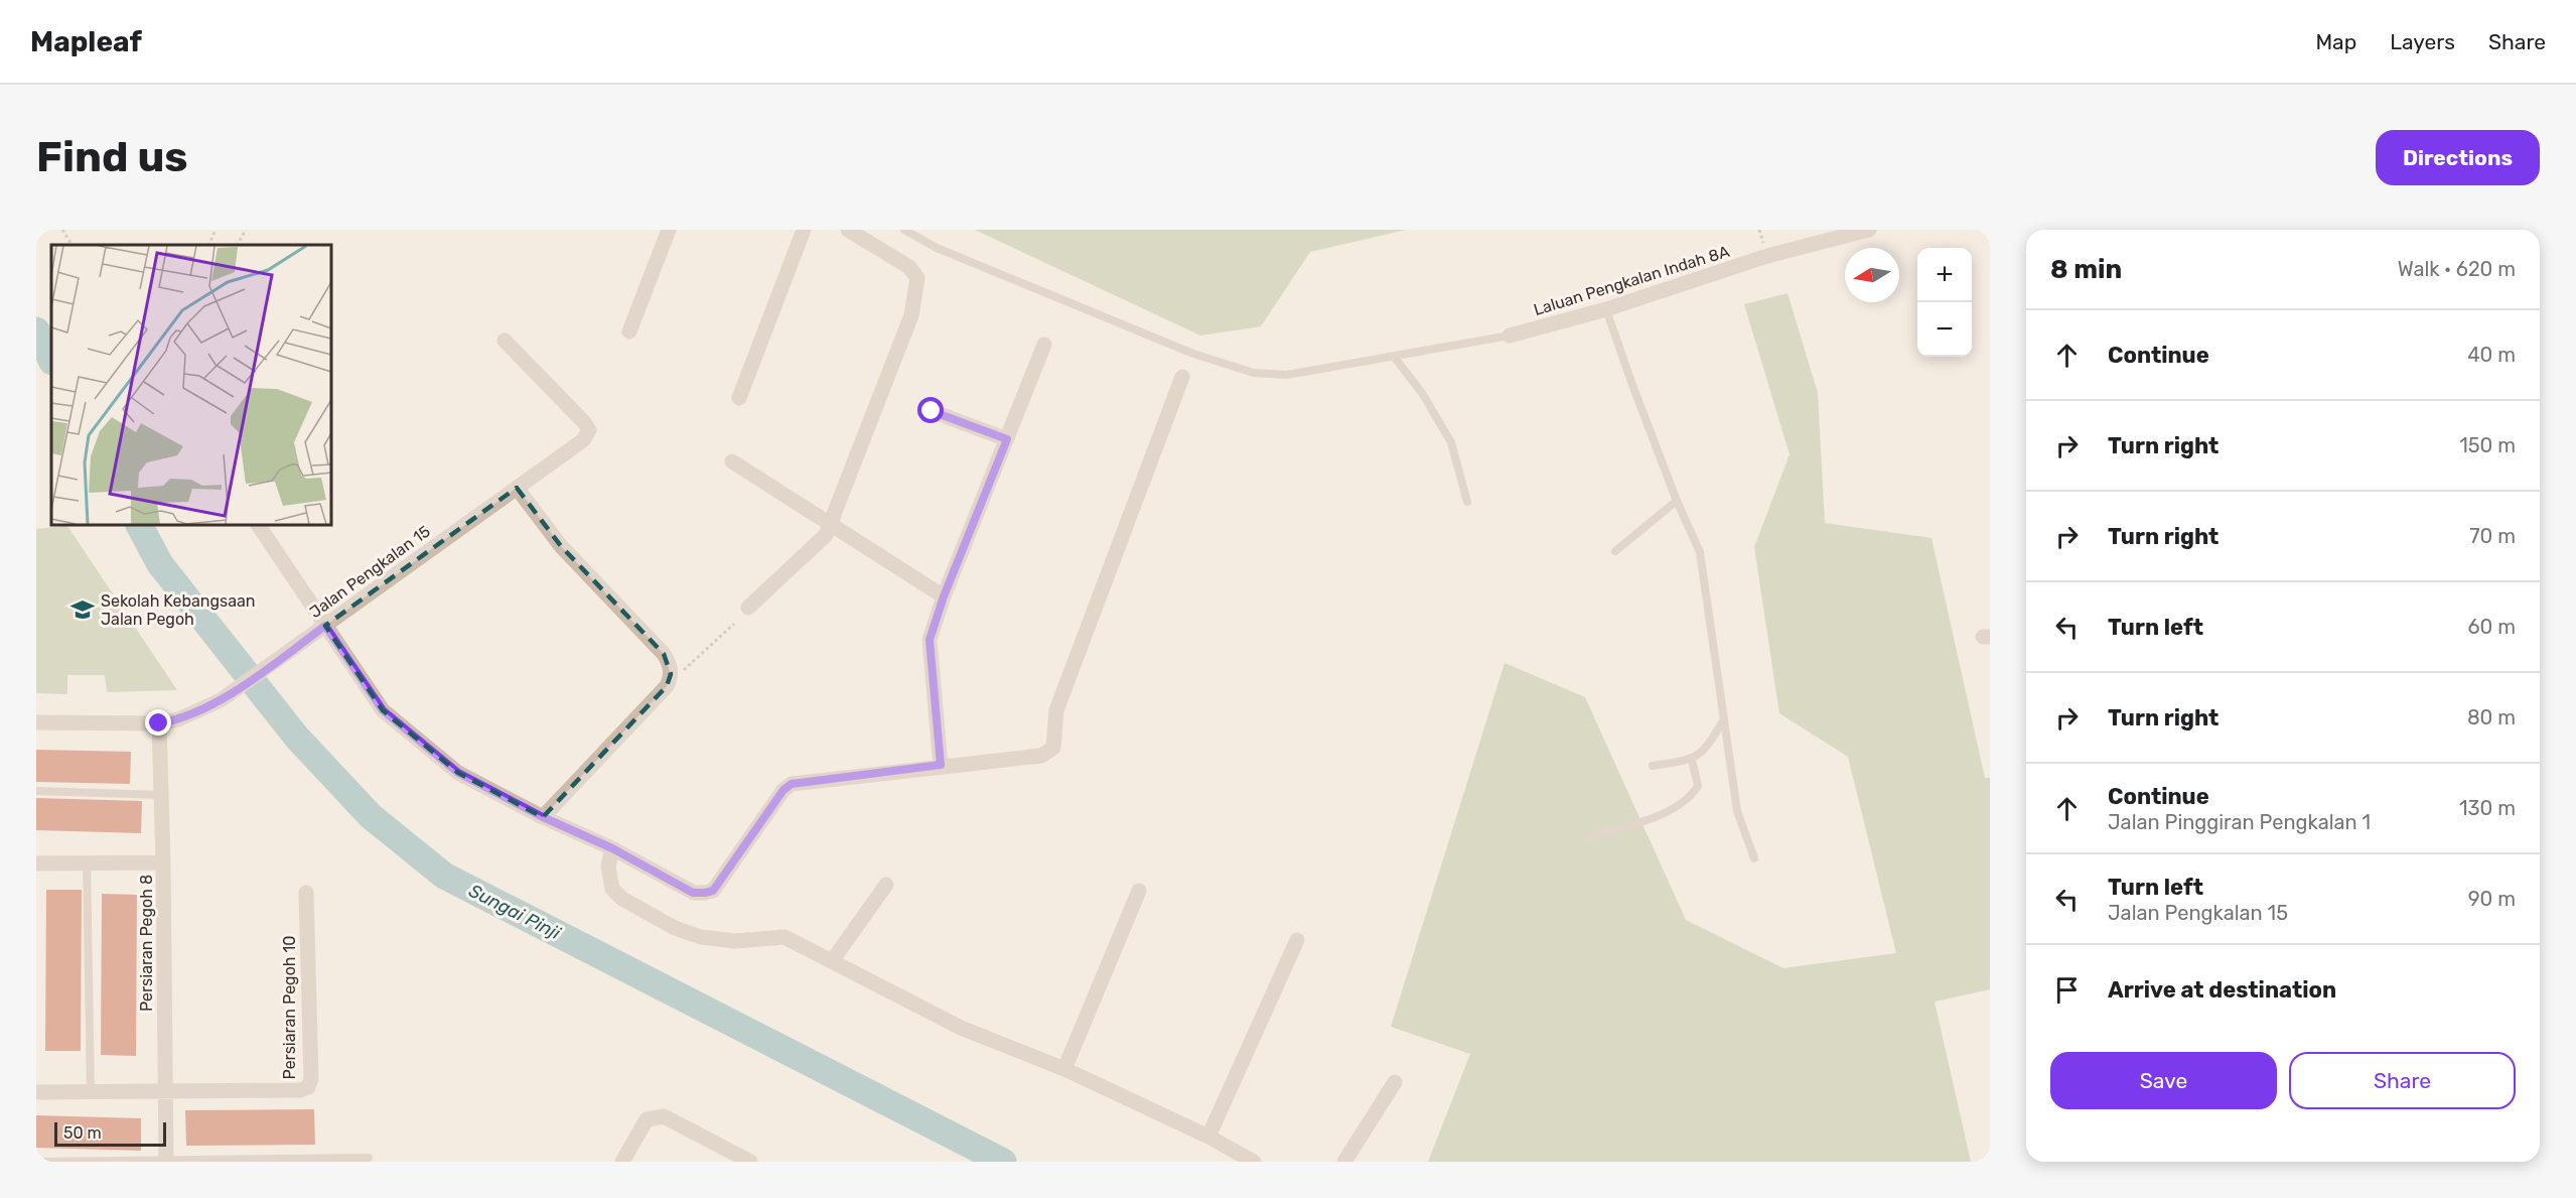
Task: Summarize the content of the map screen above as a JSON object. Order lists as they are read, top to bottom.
{
  "streets": {
    "street": [
      "Laluan Pengkalan Indah 8A",
      "Jalan Pengkalan 15",
      "Persiaran Pegoh 8",
      "Persiaran Pegoh 10"
    ]
  },
  "crossings": [
    ["Jalan Pengkalan 15", "Persiaran Pegoh 8"],
    ["Persiaran Pegoh 8", "Persiaran Pegoh 10"]
  ],
  "water": ["Sungai Pinji"],
  "places": {
    "school or university": ["Sekolah Kebangsaan Jalan Pegoh"]
  },
  "scale_bar": "50 m",
  "north": "left",
  "page": {
    "header": "Mapleaf",
    "nav": ["Map", "Layers", "Share"],
    "buttons": [
      "Directions",
      ["Save", "Share"]
    ],
    "title": "Find us",
    "heading": ["8 min", "Walk · 620 m"],
    "map_buttons": ["+", "−"],
    "list": [
      ["Continue", "40 m"],
      ["Turn right", "150 m"],
      ["Turn right", "70 m"],
      ["Turn left", "60 m"],
      ["Turn right", "80 m"],
      ["Continue", "Jalan Pinggiran Pengkalan 1", "130 m"],
      ["Turn left", "Jalan Pengkalan 15", "90 m"],
      "Arrive at destination"
    ],
    "scale": "50 m"
  }
}
